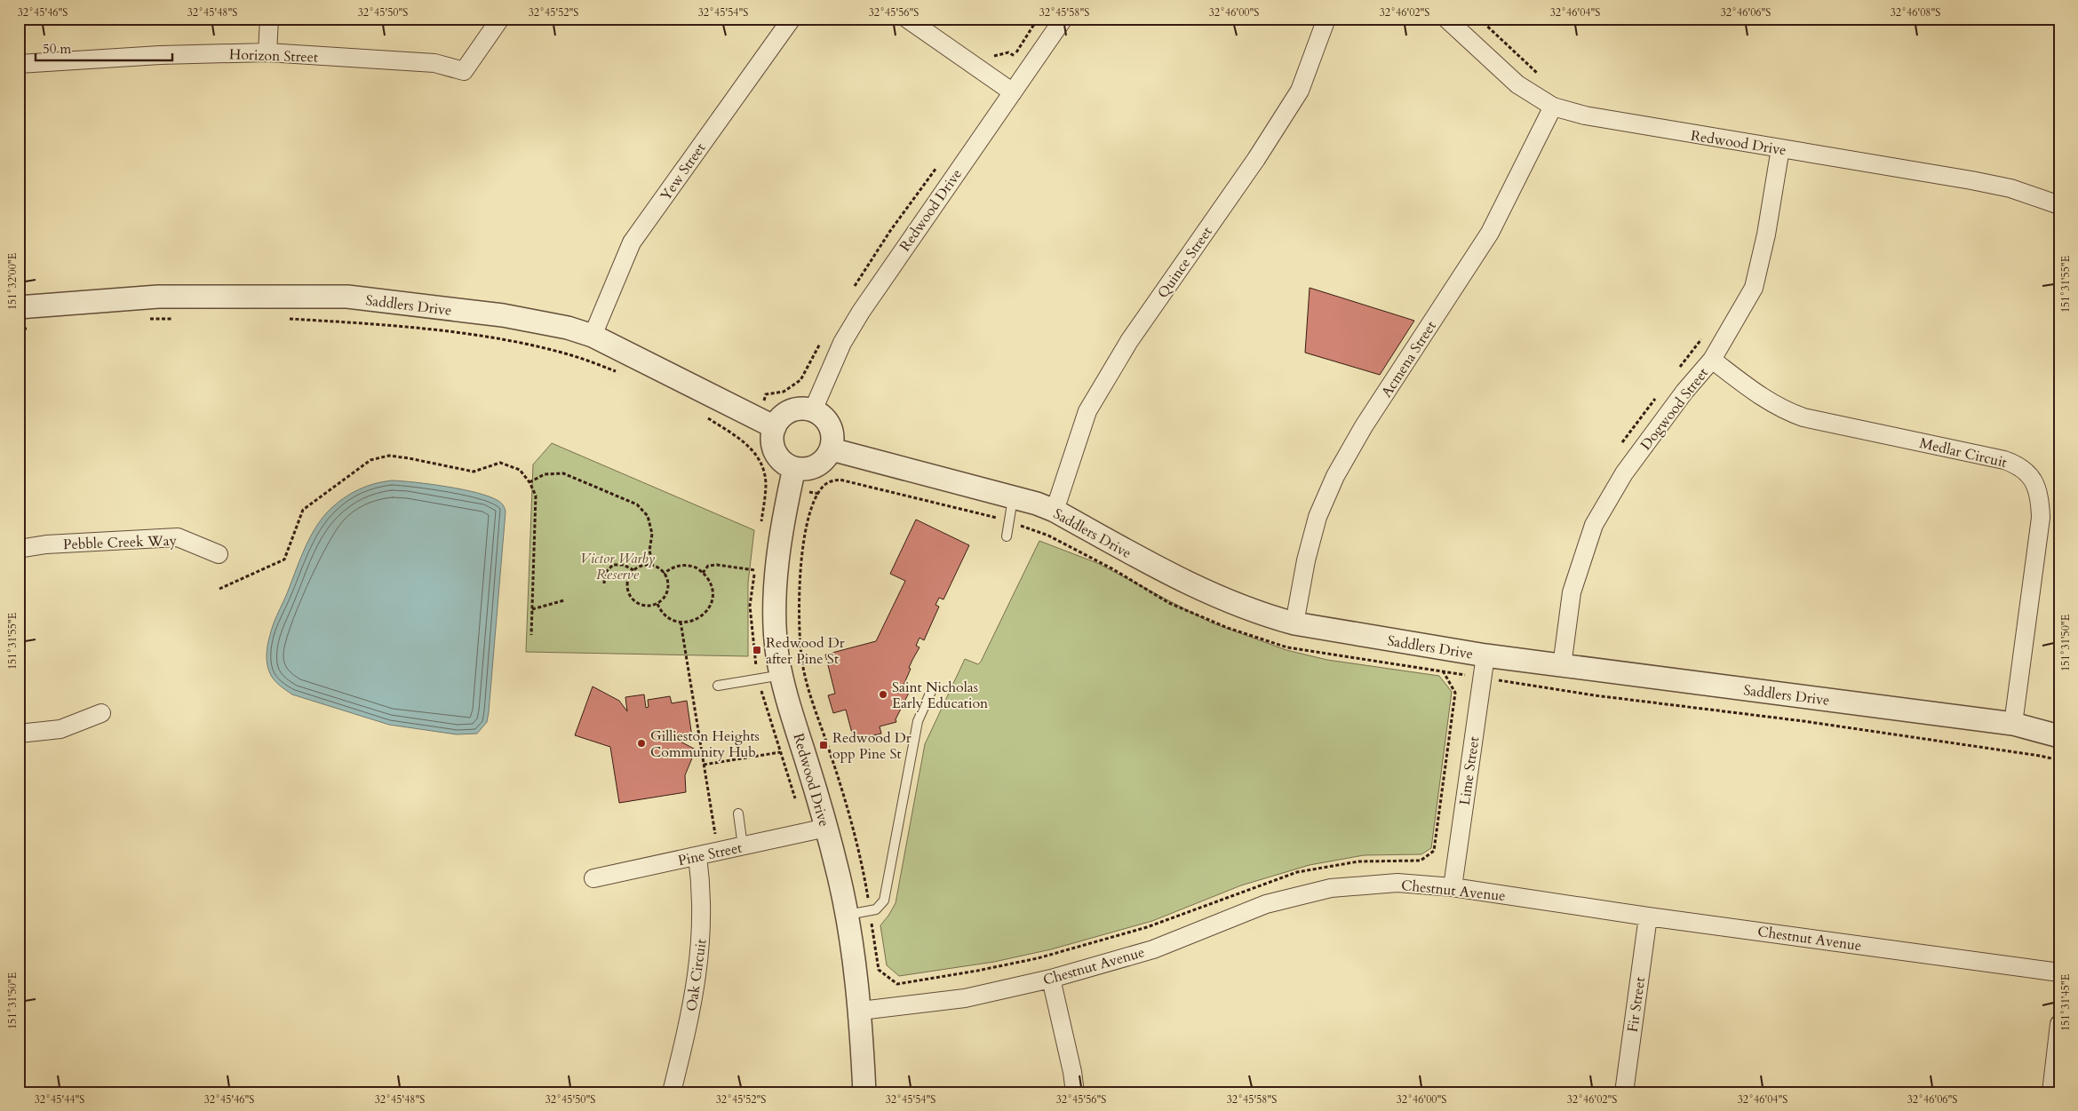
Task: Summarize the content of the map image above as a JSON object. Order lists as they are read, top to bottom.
{
  "streets": {
    "street": [
      "Horizon Street",
      "Redwood Drive",
      "Yew Street",
      "Quince Street",
      "Saddlers Drive",
      "Acmena Street",
      "Dogwood Street",
      "Medlar Circuit",
      "Pebble Creek Way",
      "Lime Street",
      "Pine Street",
      "Chestnut Avenue",
      "Oak Circuit",
      "Fir Street"
    ]
  },
  "crossings": [
    ["Redwood Drive", "Saddlers Drive"],
    ["Redwood Drive", "Acmena Street"],
    ["Redwood Drive", "Dogwood Street"],
    ["Redwood Drive", "Pine Street"],
    ["Redwood Drive", "Chestnut Avenue"],
    ["Yew Street", "Saddlers Drive"],
    ["Quince Street", "Saddlers Drive"],
    ["Saddlers Drive", "Acmena Street"],
    ["Saddlers Drive", "Dogwood Street"],
    ["Saddlers Drive", "Medlar Circuit"],
    ["Saddlers Drive", "Lime Street"],
    ["Dogwood Street", "Medlar Circuit"],
    ["Lime Street", "Chestnut Avenue"],
    ["Pine Street", "Oak Circuit"],
    ["Chestnut Avenue", "Fir Street"]
  ],
  "parks": ["Victor Warby Reserve"],
  "places": {
    "transit": ["Redwood Dr after Pine St", "Redwood Dr opp Pine St"],
    "other": ["Saint Nicholas Early Education", "Gillieston Heights Community Hub"]
  },
  "scale_bar": "50 m",
  "coordinates": [
    "32°45'46\"S",
    "32°45'48\"S",
    "32°45'50\"S",
    "32°45'52\"S",
    "32°45'54\"S",
    "32°45'56\"S",
    "32°45'58\"S",
    "32°46'00\"S",
    "32°46'02\"S",
    "32°46'04\"S",
    "32°46'06\"S",
    "32°46'08\"S",
    "151°32'00\"E",
    "151°31'55\"E",
    "151°31'50\"E",
    "151°31'45\"E",
    "32°45'44\"S"
  ]
}
